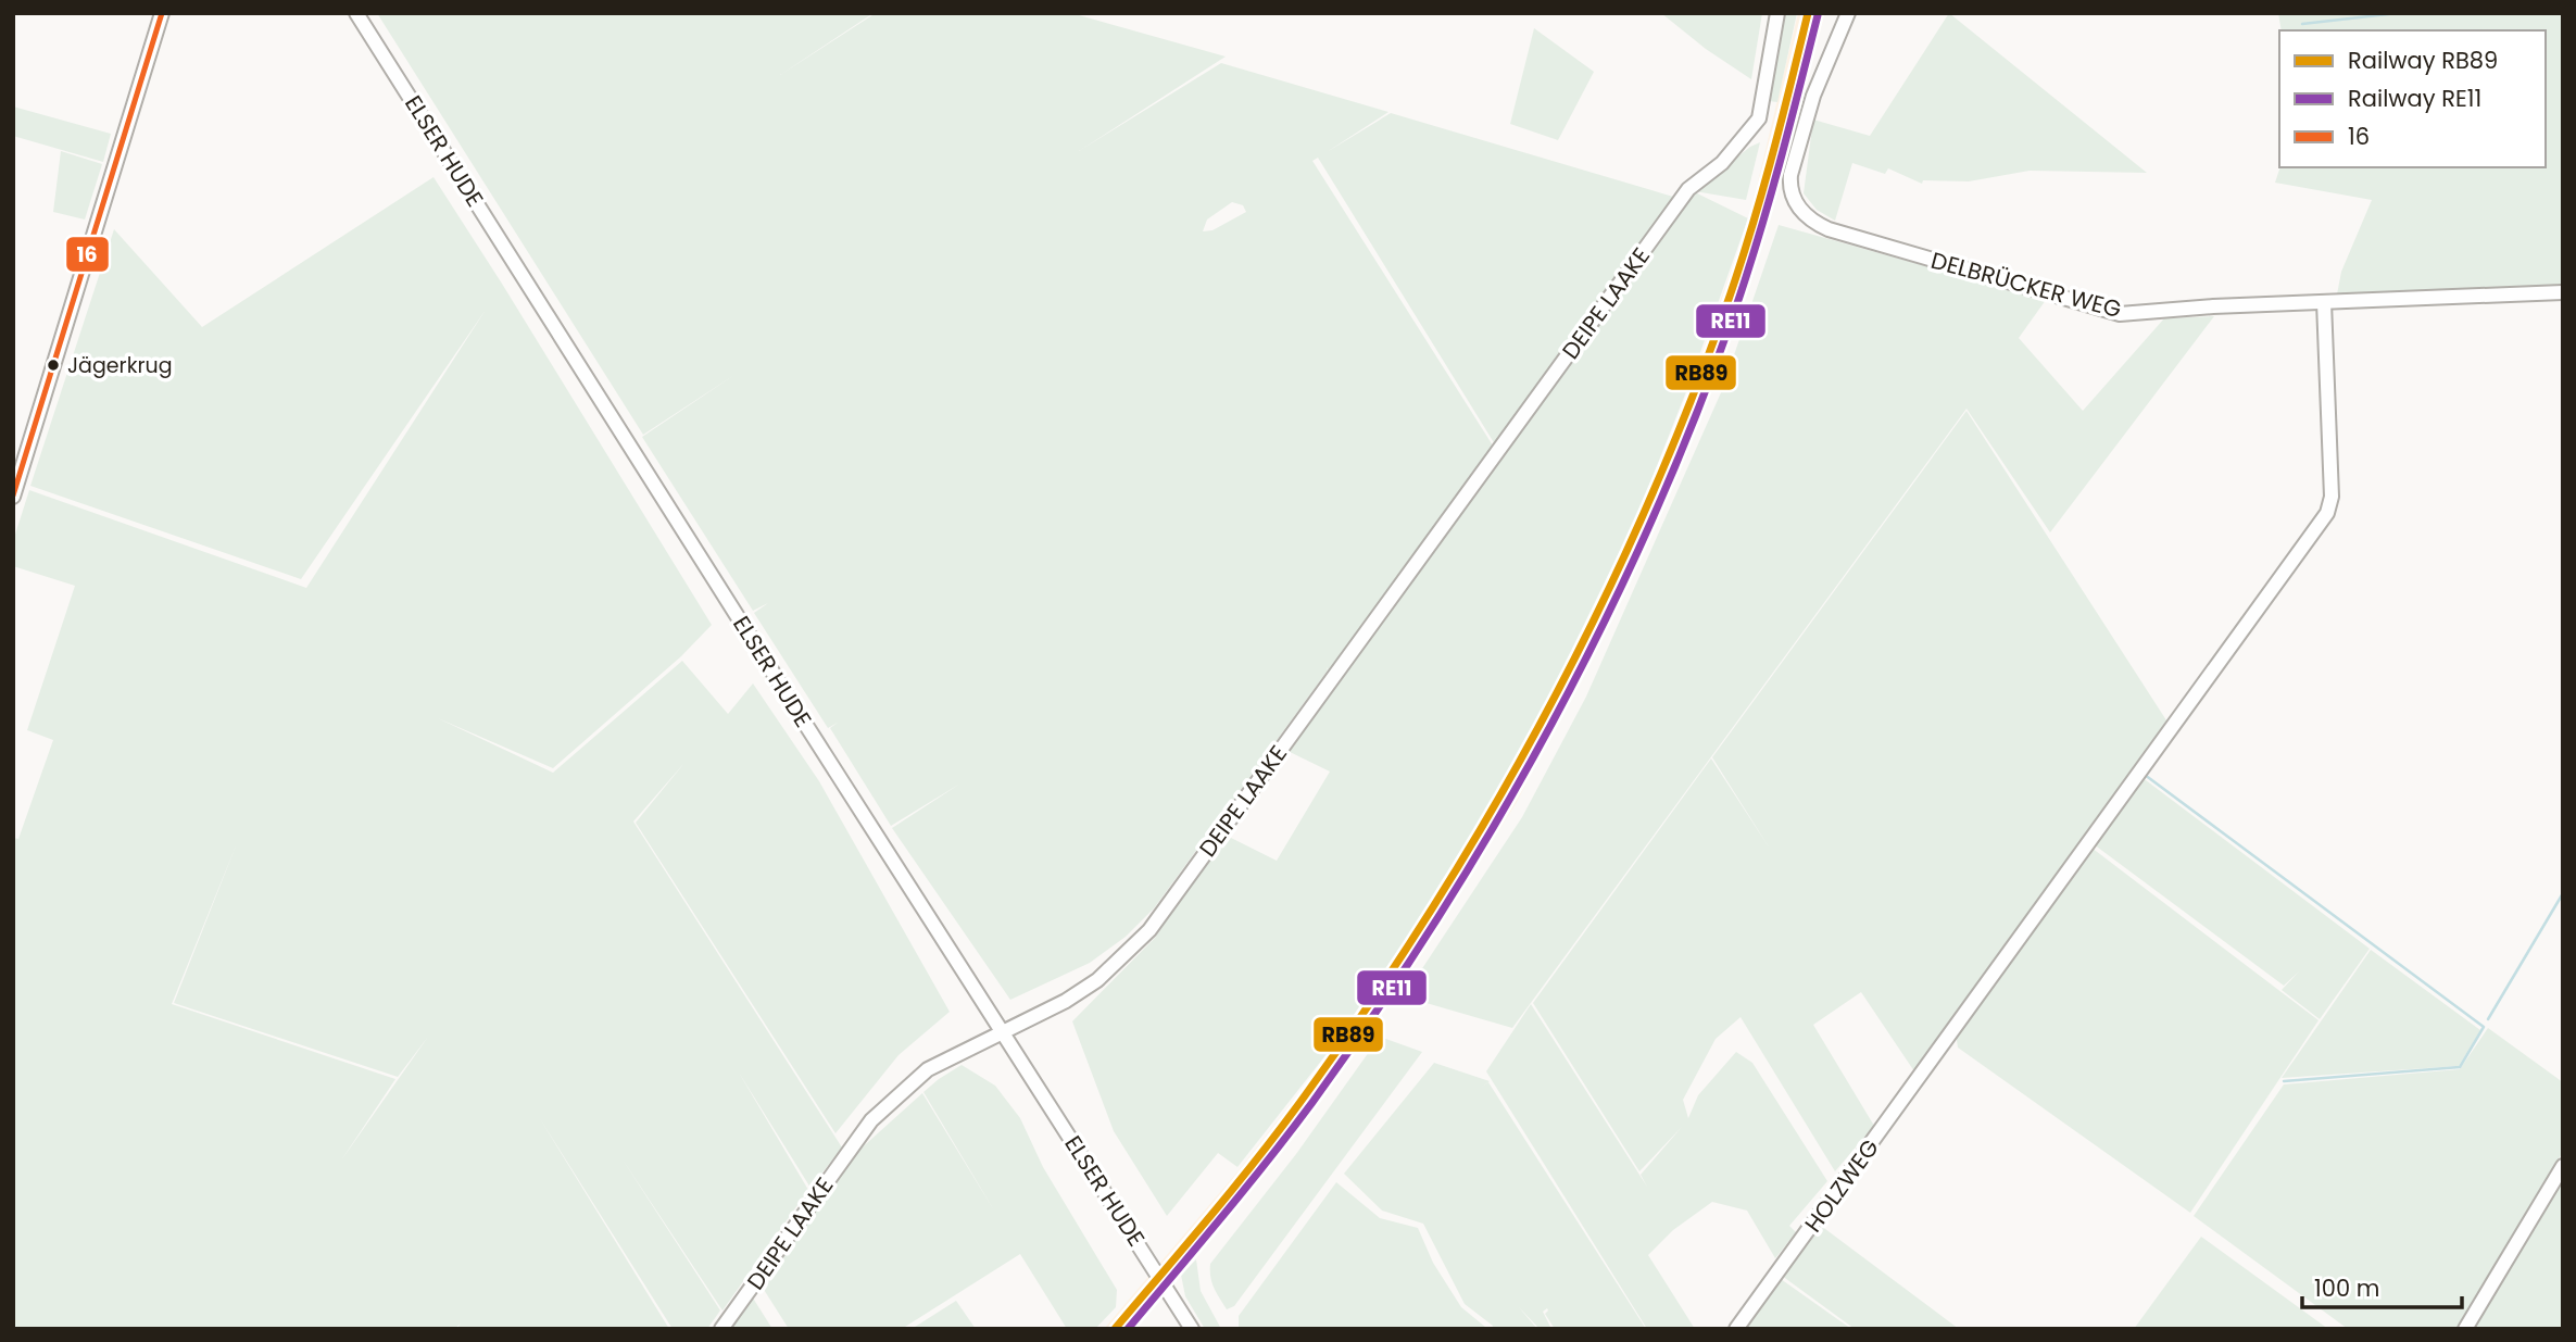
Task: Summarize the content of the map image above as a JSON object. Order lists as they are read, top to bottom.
{
  "streets": {
    "street": [
      "ELSER HUDE",
      "DELBRÜCKER WEG",
      "DEIPE LAAKE",
      "HOLZWEG"
    ]
  },
  "crossings": [
    ["ELSER HUDE", "DEIPE LAAKE"],
    ["DELBRÜCKER WEG", "HOLZWEG"]
  ],
  "places": ["Jägerkrug"],
  "lines": ["rail line RB89", "transit line 16", "rail line RE11"],
  "legend": ["Railway RB89", "Railway RE11", "16"],
  "scale_bar": "100 m"
}
